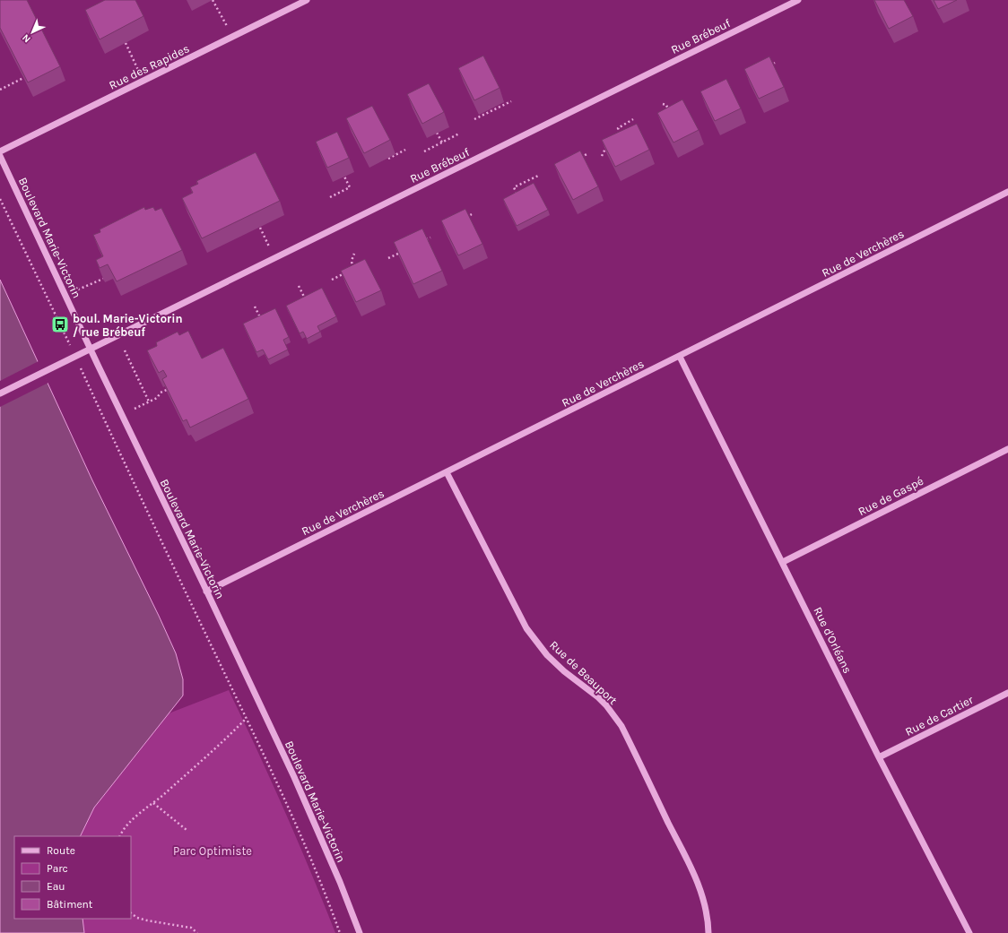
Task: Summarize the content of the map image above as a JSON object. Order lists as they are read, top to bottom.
{
  "streets": {
    "street": [
      "Rue Brébeuf",
      "Rue des Rapides",
      "Boulevard Marie-Victorin",
      "Rue de Verchères",
      "Rue de Gaspé",
      "Rue d'Orléans",
      "Rue de Beauport",
      "Rue de Cartier"
    ]
  },
  "crossings": [
    ["Rue Brébeuf", "Boulevard Marie-Victorin"],
    ["Boulevard Marie-Victorin", "Rue de Verchères"],
    ["Rue de Verchères", "Rue d'Orléans"],
    ["Rue de Verchères", "Rue de Beauport"],
    ["Rue de Gaspé", "Rue d'Orléans"],
    ["Rue d'Orléans", "Rue de Cartier"]
  ],
  "parks": ["Parc Optimiste"],
  "places": {
    "bus stop": ["boul. Marie-Victorin / rue Brébeuf"]
  },
  "legend": [
    "Route",
    "Parc",
    "Eau",
    "Bâtiment"
  ],
  "north": "bottom left"
}
